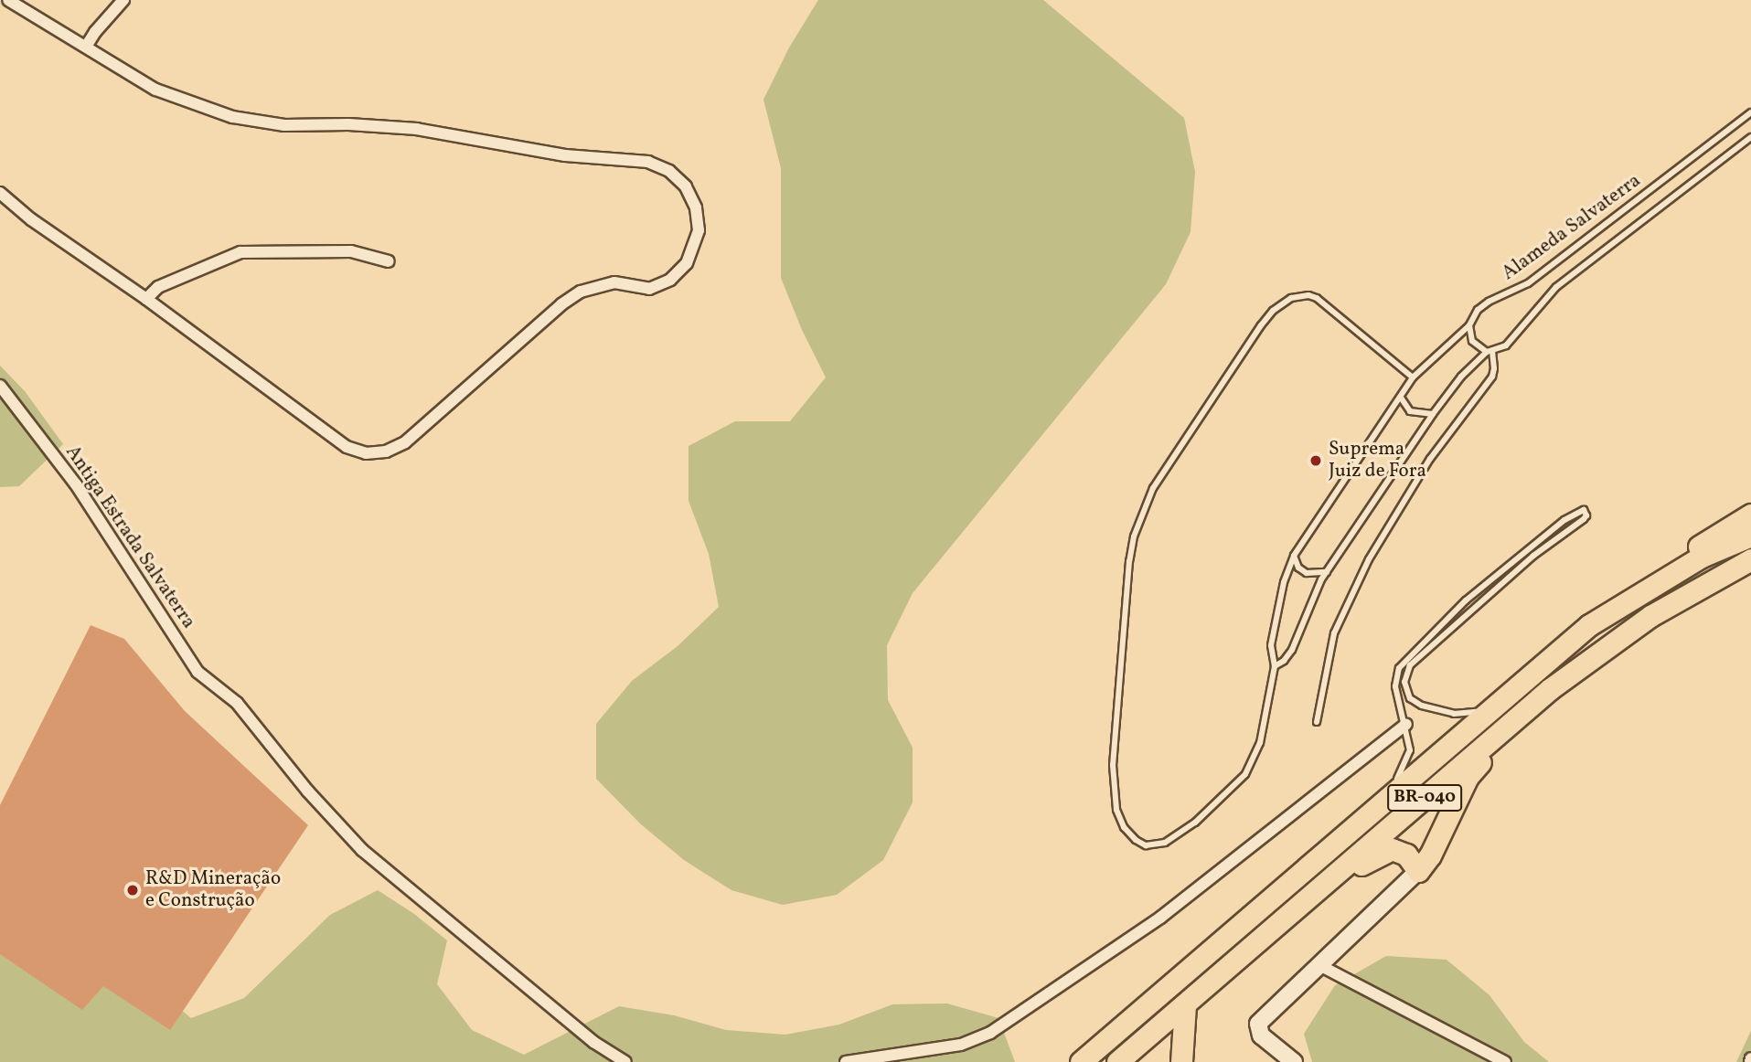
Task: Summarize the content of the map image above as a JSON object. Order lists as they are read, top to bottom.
{
  "streets": {
    "highway": ["BR-040"],
    "street": ["Antiga Estrada Salvaterra"],
    "lane": ["Alameda Salvaterra"]
  },
  "places": ["Suprema Juiz de Fora", "R&D Mineração e Construção"]
}
